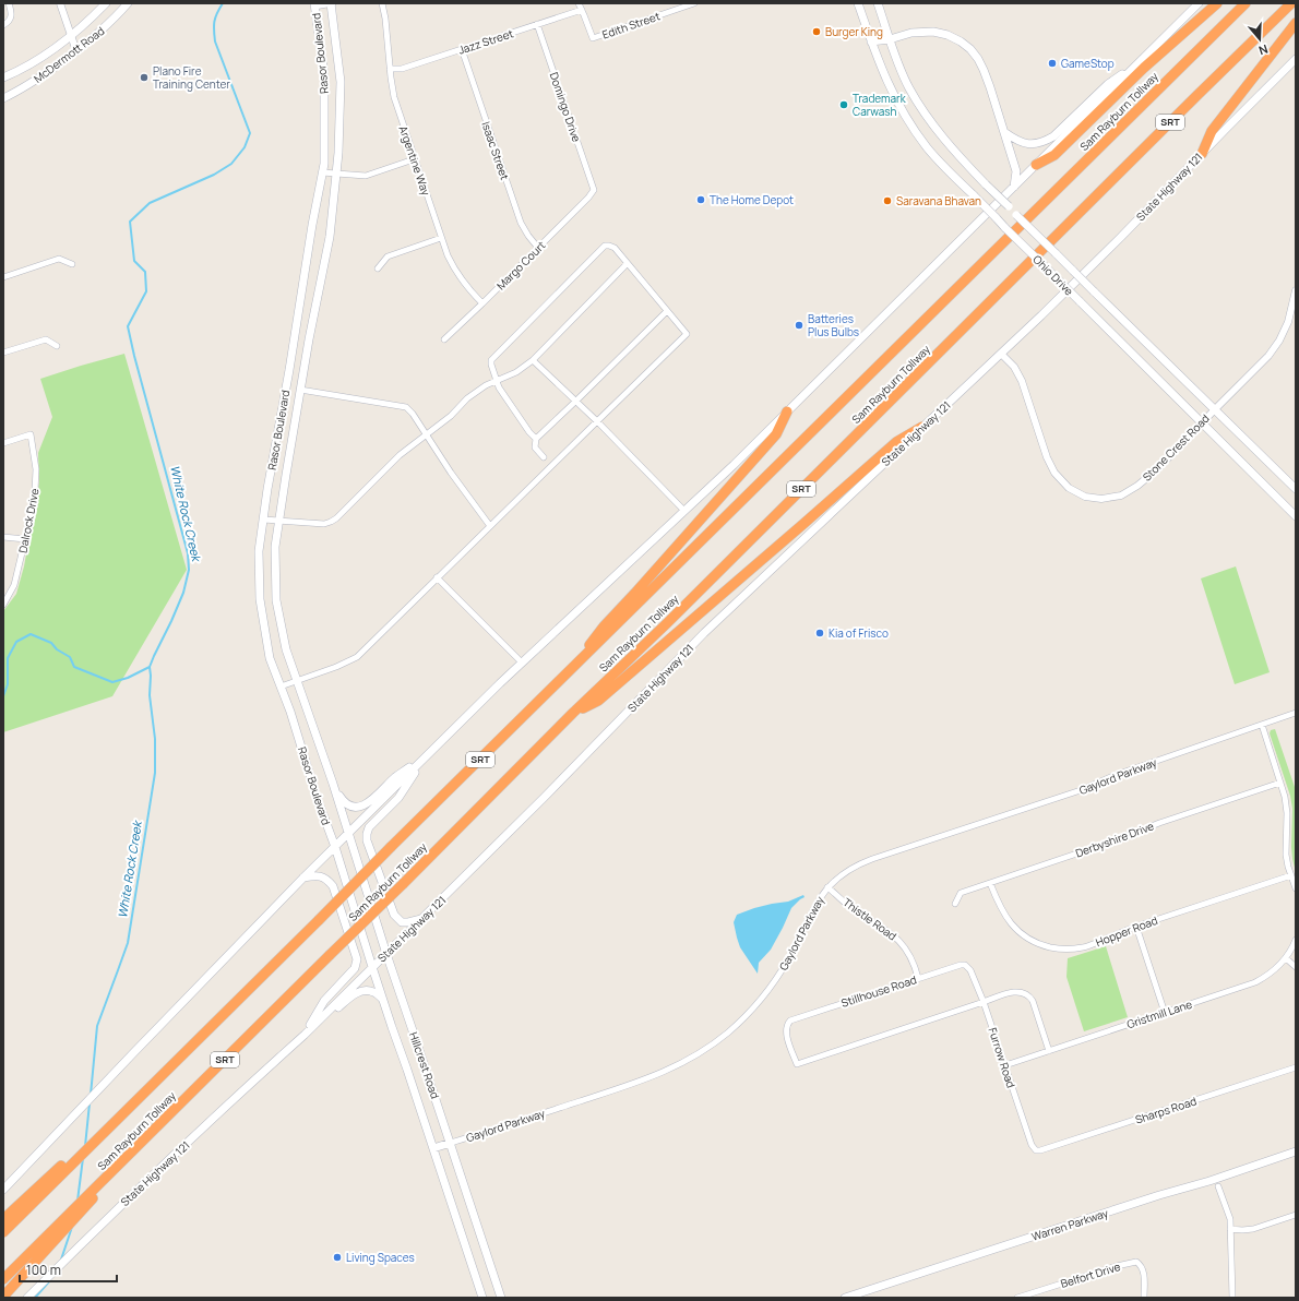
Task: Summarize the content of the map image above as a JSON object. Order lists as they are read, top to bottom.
{
  "streets": {
    "highway": ["Sam Rayburn Tollway", "SRT"],
    "main road": [
      "Rasor Boulevard",
      "McDermott Road",
      "State Highway 121",
      "Ohio Drive",
      "Hillcrest Road",
      "Warren Parkway"
    ],
    "street": [
      "Edith Street",
      "Jazz Street",
      "Domingo Drive",
      "Isaac Street",
      "Argentine Way",
      "Margo Court",
      "Stone Crest Road",
      "Dalrock Drive",
      "Gaylord Parkway",
      "Derbyshire Drive",
      "Thistle Road",
      "Hopper Road",
      "Stillhouse Road",
      "Gristmill Lane",
      "Furrow Road",
      "Sharps Road",
      "Belfort Drive"
    ]
  },
  "crossings": [
    ["Edith Street", "Jazz Street"],
    ["Jazz Street", "Domingo Drive"],
    ["Jazz Street", "Isaac Street"],
    ["Jazz Street", "Argentine Way"],
    ["Rasor Boulevard", "Hillcrest Road"],
    ["Domingo Drive", "Margo Court"],
    ["Isaac Street", "Margo Court"],
    ["Argentine Way", "Margo Court"],
    ["State Highway 121", "Stone Crest Road"],
    ["State Highway 121", "Hillcrest Road"],
    ["Ohio Drive", "Stone Crest Road"],
    ["Gaylord Parkway", "Thistle Road"],
    ["Gaylord Parkway", "Hillcrest Road"],
    ["Derbyshire Drive", "Hopper Road"],
    ["Thistle Road", "Stillhouse Road"],
    ["Stillhouse Road", "Furrow Road"],
    ["Gristmill Lane", "Furrow Road"],
    ["Furrow Road", "Sharps Road"]
  ],
  "water": ["White Rock Creek"],
  "places": [
    "Burger King",
    "GameStop",
    "Plano Fire Training Center",
    "Trademark Carwash",
    "The Home Depot",
    "Saravana Bhavan",
    "Batteries Plus Bulbs",
    "Kia of Frisco",
    "Living Spaces"
  ],
  "scale_bar": "100 m",
  "north": "bottom"
}
